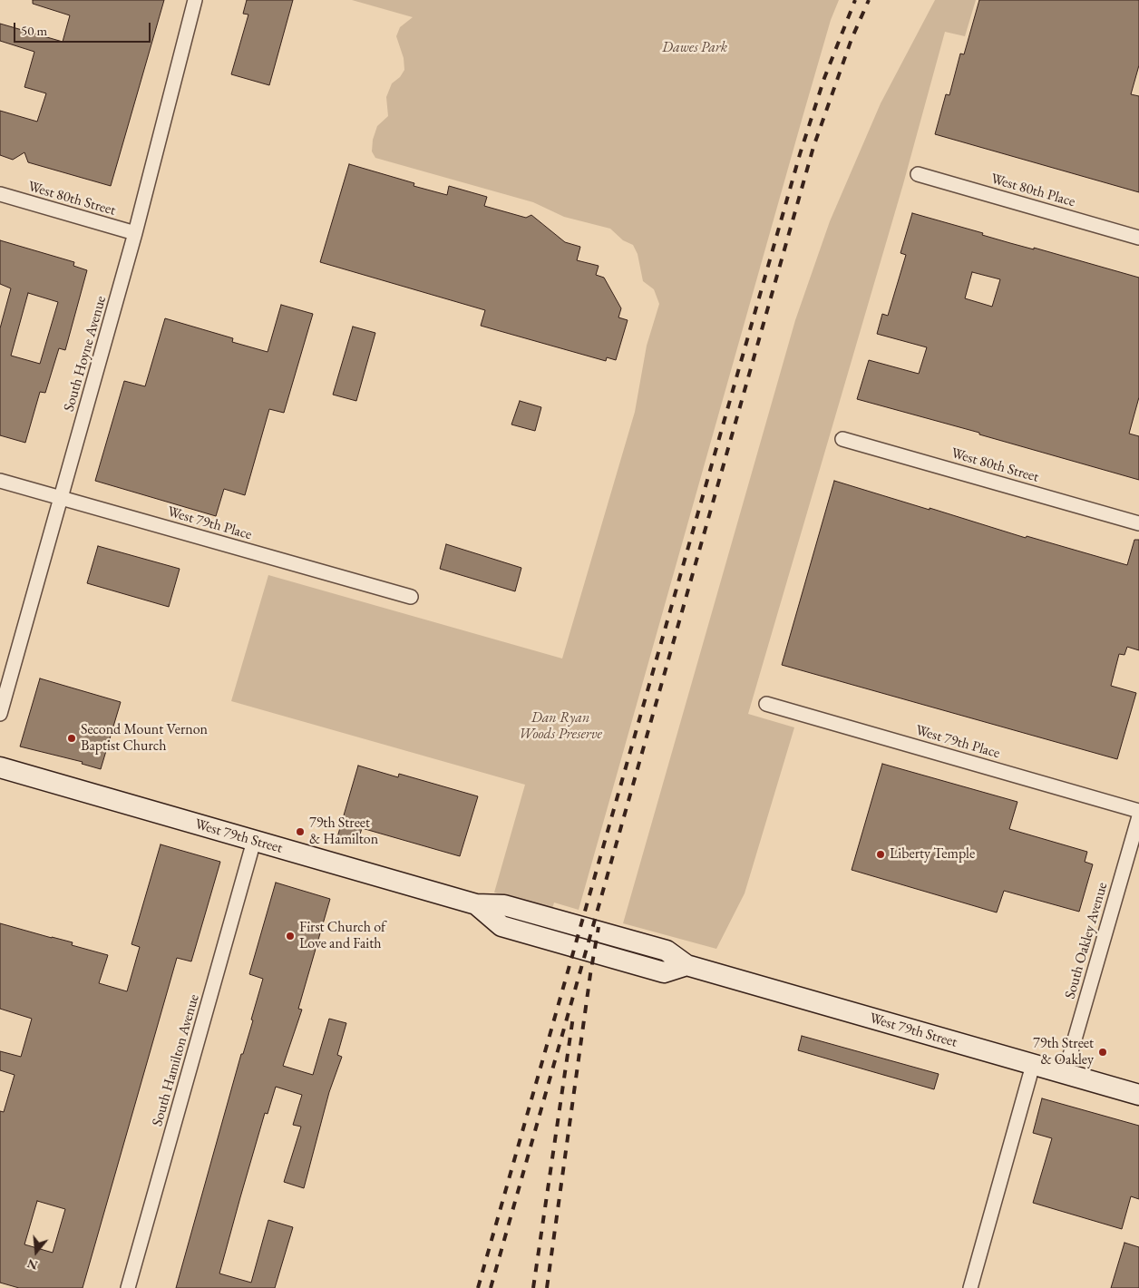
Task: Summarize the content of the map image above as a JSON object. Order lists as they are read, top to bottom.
{
  "streets": {
    "main road": ["West 79th Street"],
    "street": [
      "West 80th Place",
      "West 80th Street",
      "South Hoyne Avenue",
      "West 79th Place",
      "South Oakley Avenue",
      "South Hamilton Avenue"
    ]
  },
  "crossings": [
    ["West 80th Street", "South Hoyne Avenue"],
    ["South Hoyne Avenue", "West 79th Place"],
    ["West 79th Street", "South Oakley Avenue"],
    ["West 79th Street", "South Hamilton Avenue"]
  ],
  "parks": ["Dawes Park", "Dan Ryan Woods Preserve"],
  "places": [
    "Second Mount Vernon Baptist Church",
    "79th Street & Hamilton",
    "Liberty Temple",
    "First Church of Love and Faith",
    "79th Street & Oakley"
  ],
  "scale_bar": "50 m",
  "north": "bottom"
}
